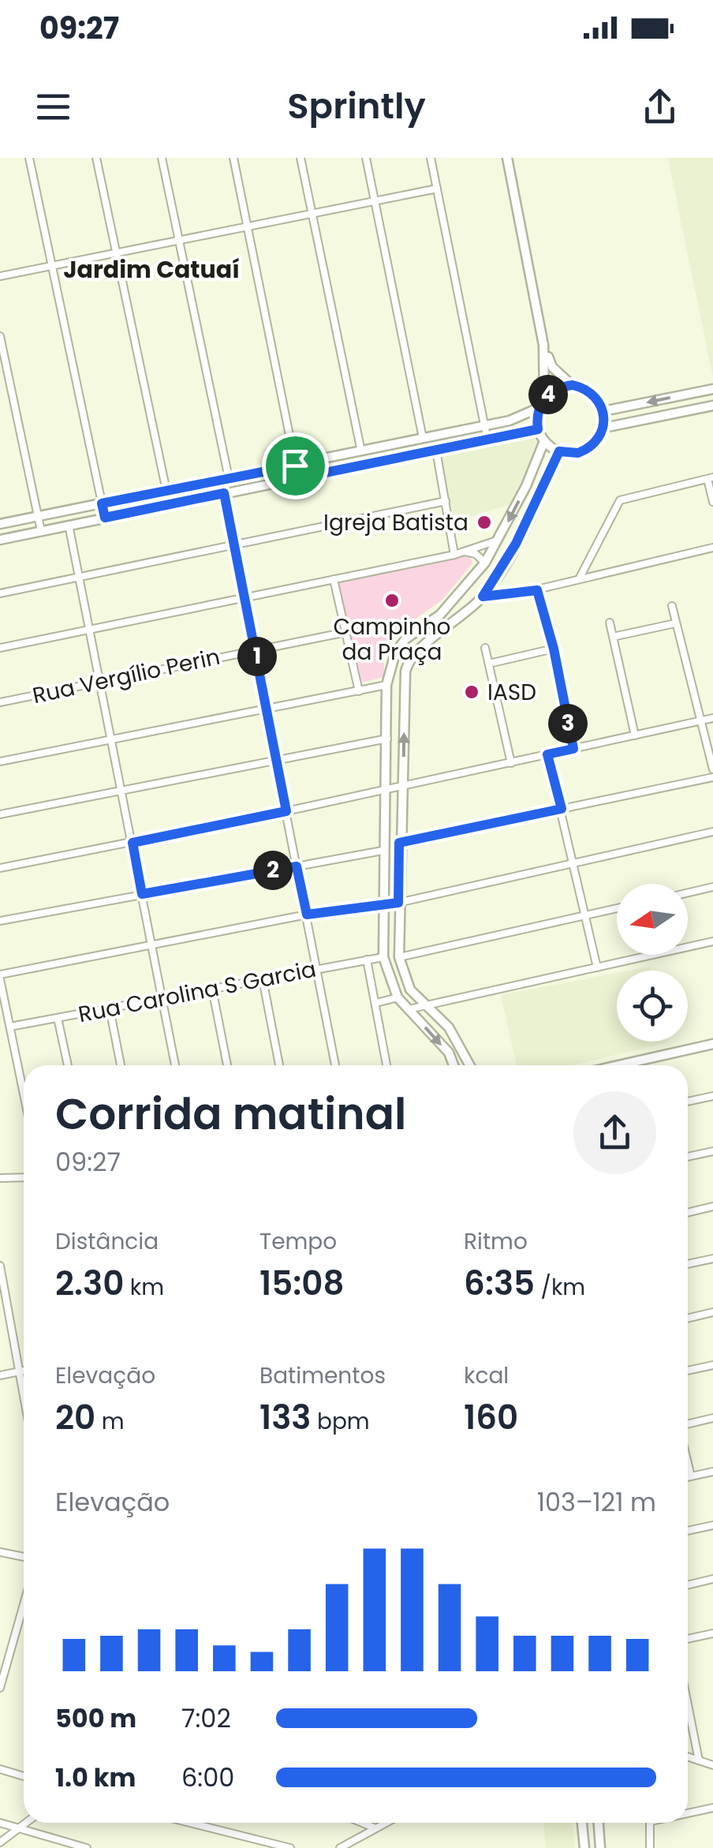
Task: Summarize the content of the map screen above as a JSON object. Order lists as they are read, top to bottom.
{
  "streets": {
    "street": ["Rua Vergílio Perin", "Rua Carolina S Garcia"]
  },
  "districts": ["Jardim Catuaí"],
  "places": ["Igreja Batista", "Campinho da Praça", "IASD"],
  "north": "left",
  "page": {
    "status": "09:27",
    "header": "Sprintly",
    "pins": [
      "4",
      "1",
      "3",
      "2"
    ],
    "heading": ["Corrida matinal", "09:27"],
    "stats": [
      ["Distância", "2.30 km"],
      ["Tempo", "15:08"],
      ["Ritmo", "6:35 /km"],
      ["Elevação", "20 m"],
      ["Batimentos", "133 bpm"],
      ["kcal", "160"]
    ],
    "chart": ["Elevação", "103–121 m"],
    "list": [
      {
        "name": "500 m",
        "note": "7:02"
      },
      {
        "name": "1.0 km",
        "note": "6:00"
      }
    ]
  }
}
